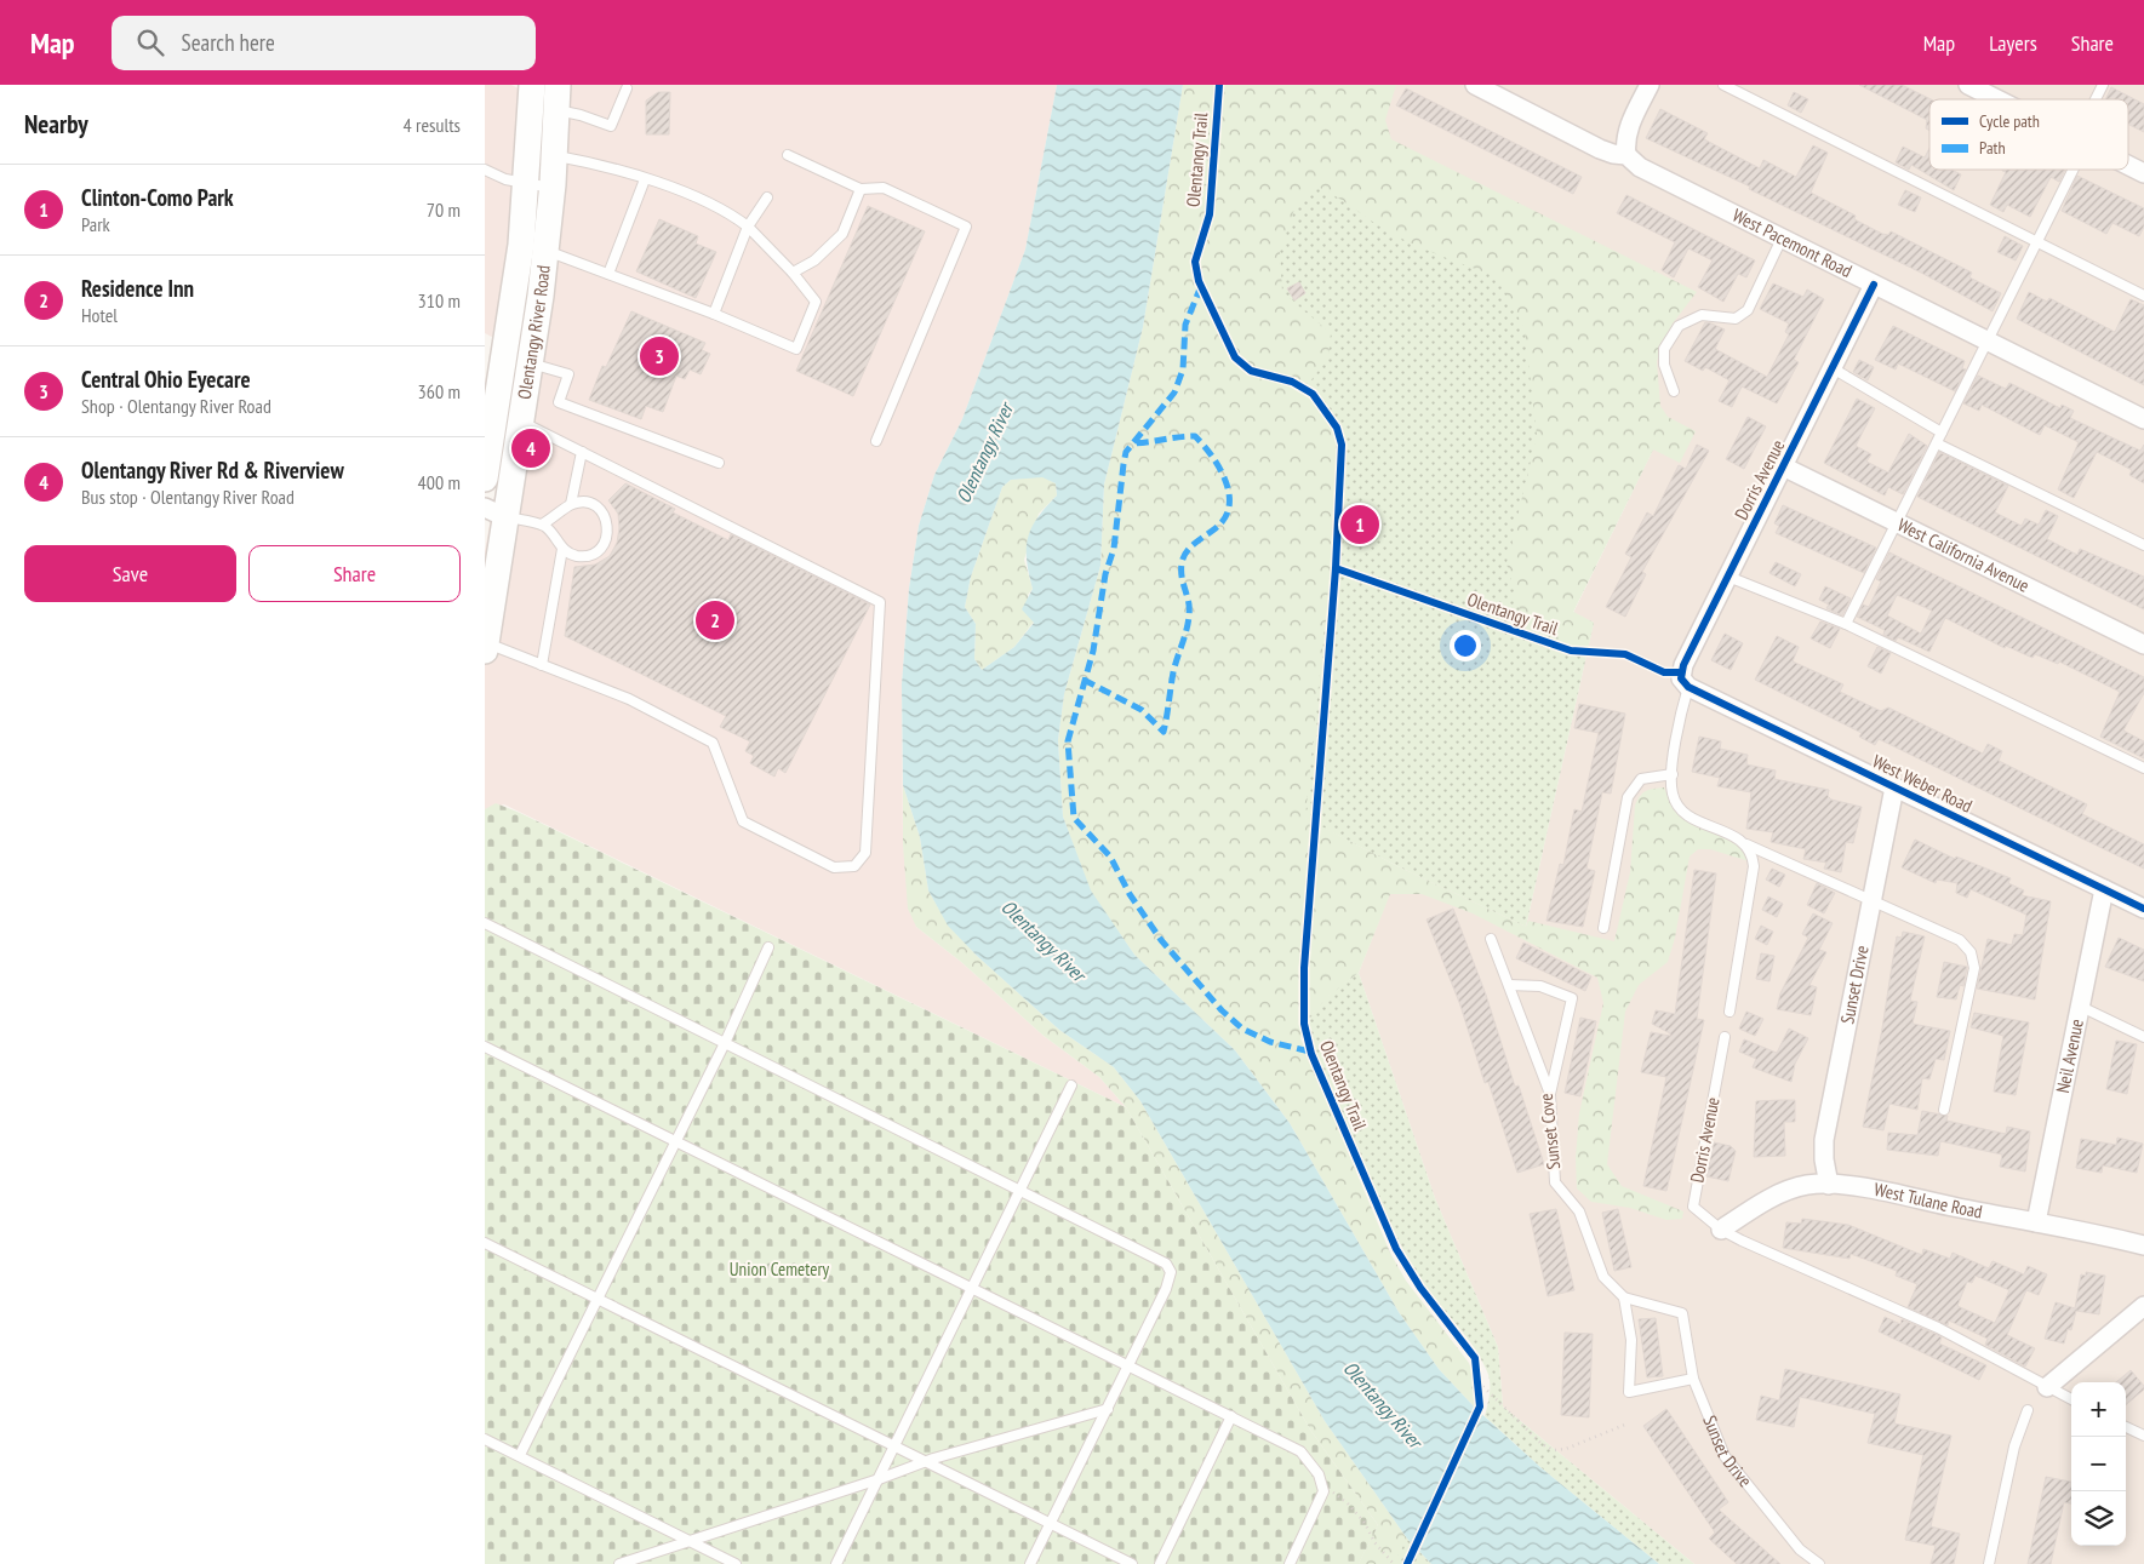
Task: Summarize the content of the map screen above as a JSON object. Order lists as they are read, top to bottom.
{
  "streets": {
    "main road": ["Olentangy River Road"],
    "street": [
      "West Pacemont Road",
      "Dorris Avenue",
      "West California Avenue",
      "West Weber Road",
      "Sunset Drive",
      "Neil Avenue",
      "West Tulane Road"
    ],
    "lane": ["Sunset Cove"],
    "cycle path": ["Olentangy Trail"]
  },
  "crossings": [
    ["West Pacemont Road", "Dorris Avenue"],
    ["Dorris Avenue", "West California Avenue"],
    ["Dorris Avenue", "West Weber Road"],
    ["Dorris Avenue", "West Tulane Road"],
    ["West Weber Road", "Sunset Drive"],
    ["West Weber Road", "Neil Avenue"],
    ["Sunset Drive", "Sunset Cove"],
    ["Sunset Drive", "West Tulane Road"],
    ["Neil Avenue", "West Tulane Road"]
  ],
  "water": ["Olentangy River"],
  "parks": ["Union Cemetery"],
  "legend": ["Cycle path", "Path"],
  "page": {
    "header": "Map",
    "search": "Search here",
    "nav": ["Map", "Layers", "Share"],
    "heading": ["Nearby", "4 results"],
    "list": [
      {
        "mark": "1",
        "name": "Clinton-Como Park",
        "note": "Park",
        "value": "70 m"
      },
      {
        "mark": "2",
        "name": "Residence Inn",
        "note": "Hotel",
        "value": "310 m"
      },
      {
        "mark": "3",
        "name": "Central Ohio Eyecare",
        "note": "Shop · Olentangy River Road",
        "value": "360 m"
      },
      {
        "mark": "4",
        "name": "Olentangy River Rd & Riverview",
        "note": "Bus stop · Olentangy River Road",
        "value": "400 m"
      }
    ],
    "pins": [
      "3",
      "4",
      "1",
      "2"
    ],
    "buttons": ["Save", "Share"],
    "map_buttons": ["+", "−"]
  }
}
